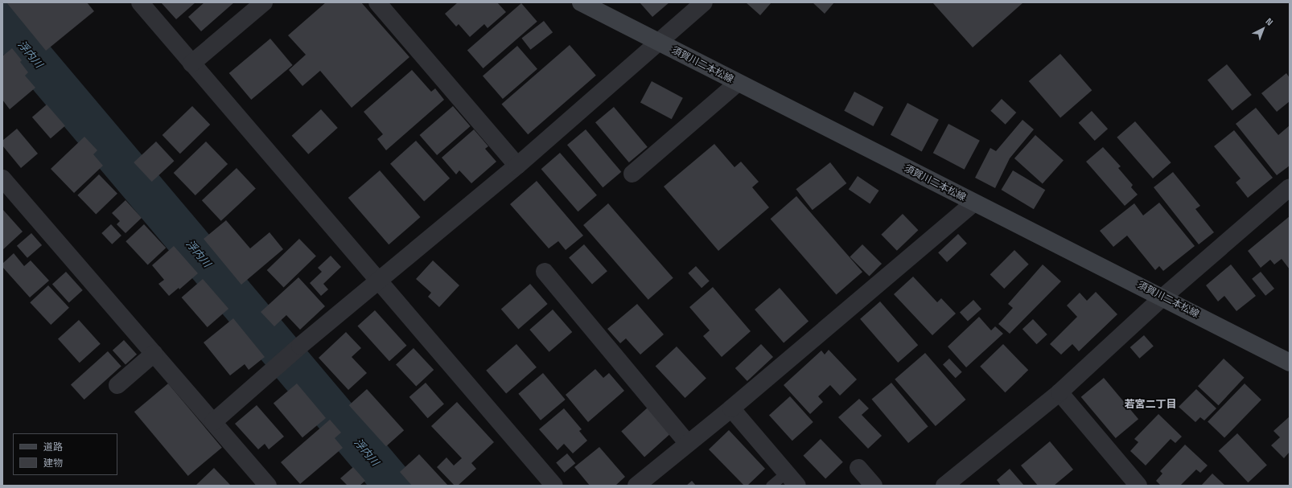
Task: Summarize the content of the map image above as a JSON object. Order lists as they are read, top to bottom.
{
  "streets": {
    "main road": ["須賀川二本松線"]
  },
  "districts": ["若宮二丁目"],
  "water": ["浮内川"],
  "legend": ["道路", "建物"],
  "north": "top right"
}
